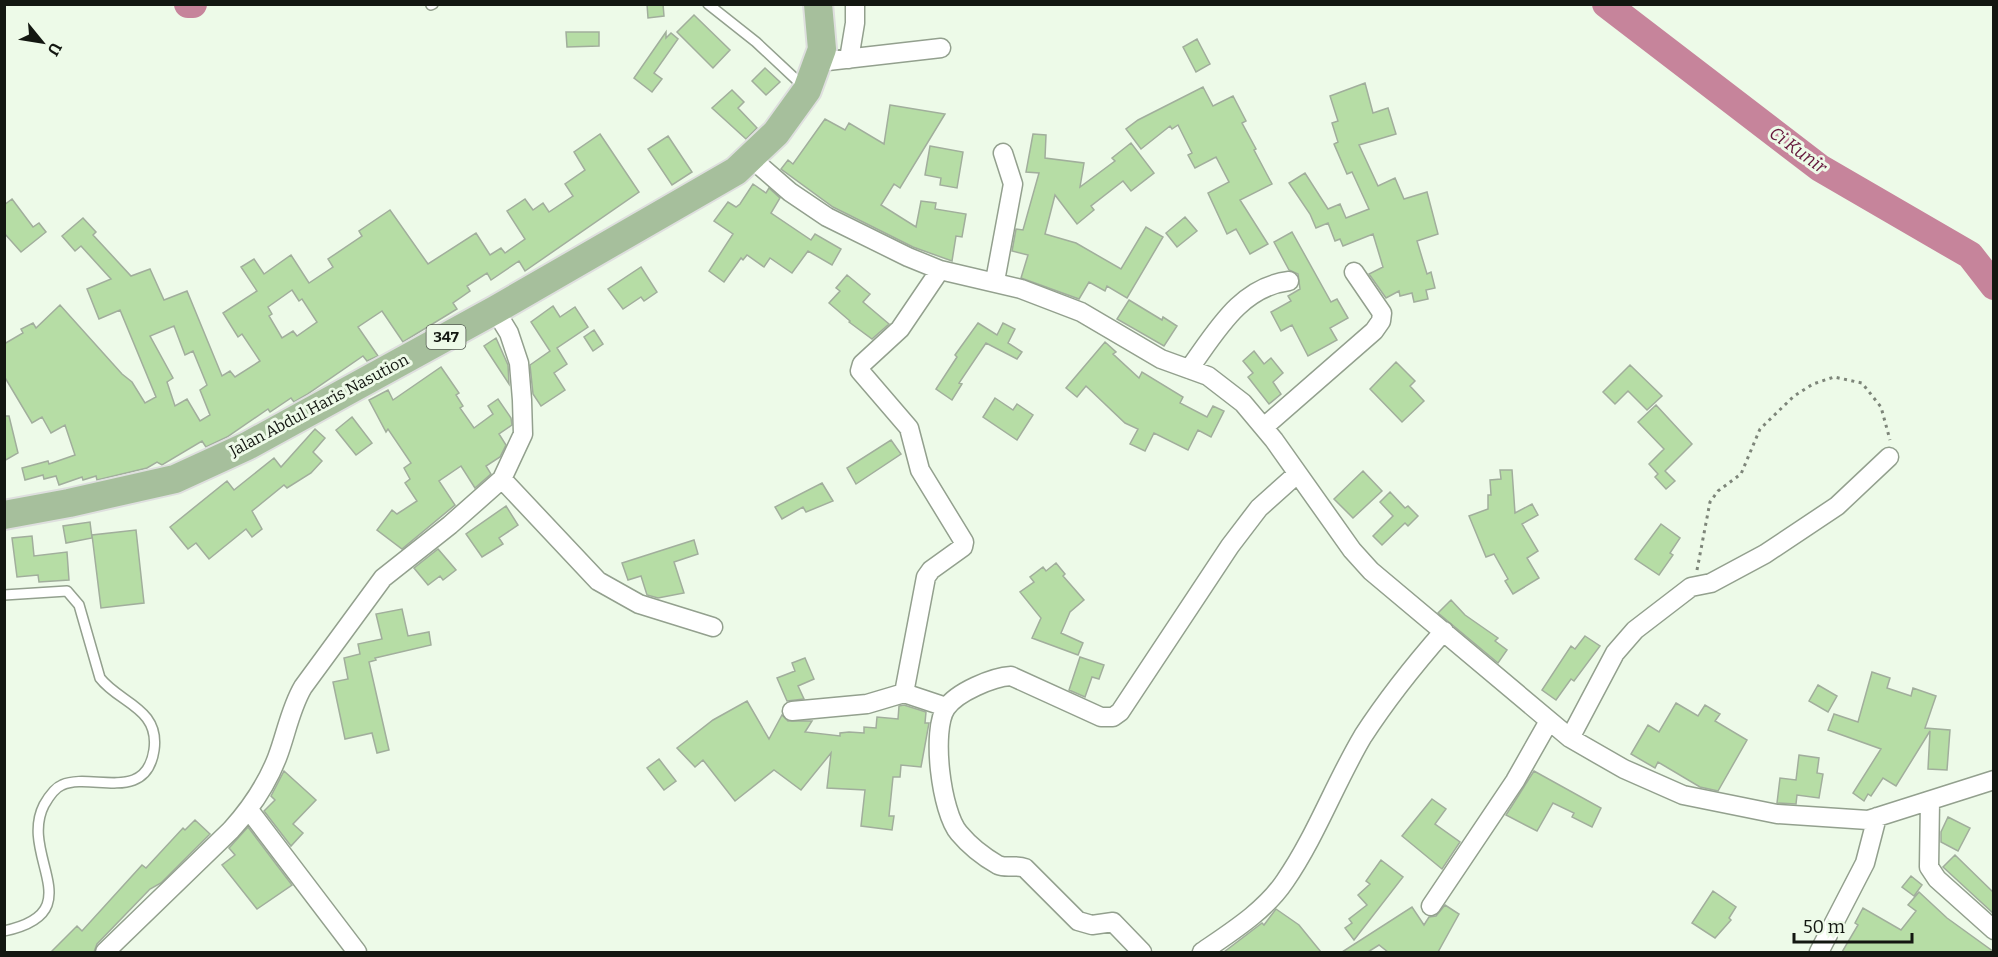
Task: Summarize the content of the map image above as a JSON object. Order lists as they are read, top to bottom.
{
  "streets": {
    "main road": ["347", "Jalan Abdul Haris Nasution"]
  },
  "water": ["Ci Kunir"],
  "scale_bar": "50 m",
  "north": "bottom right"
}
